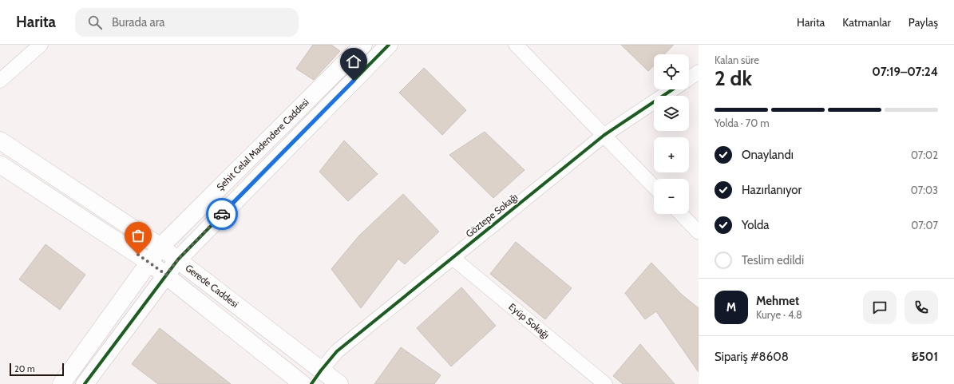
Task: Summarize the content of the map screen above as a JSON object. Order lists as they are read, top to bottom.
{
  "streets": {
    "street": [
      "Şehit Celal Madendere Caddesi",
      "Göztepe Sokağı",
      "Gerede Caddesi",
      "Eyüp Sokağı"
    ]
  },
  "crossings": [
    ["Şehit Celal Madendere Caddesi", "Gerede Caddesi"],
    ["Göztepe Sokağı", "Gerede Caddesi"],
    ["Göztepe Sokağı", "Eyüp Sokağı"]
  ],
  "scale_bar": "20 m",
  "page": {
    "header": "Harita",
    "search": "Burada ara",
    "nav": ["Harita", "Katmanlar", "Paylaş"],
    "heading": ["2 dk", "Kalan süre", "07:19–07:24"],
    "panel": [
      "Mehmet",
      "Kurye · 4.8",
      "Sipariş #8608",
      "₺501"
    ],
    "map_buttons": ["+", "−"],
    "bar": "Yolda · 70 m",
    "list": [
      ["Onaylandı", "07:02"],
      ["Hazırlanıyor", "07:03"],
      ["Yolda", "07:07"],
      "Teslim edildi"
    ],
    "round": "M",
    "scale": "20 m"
  }
}
